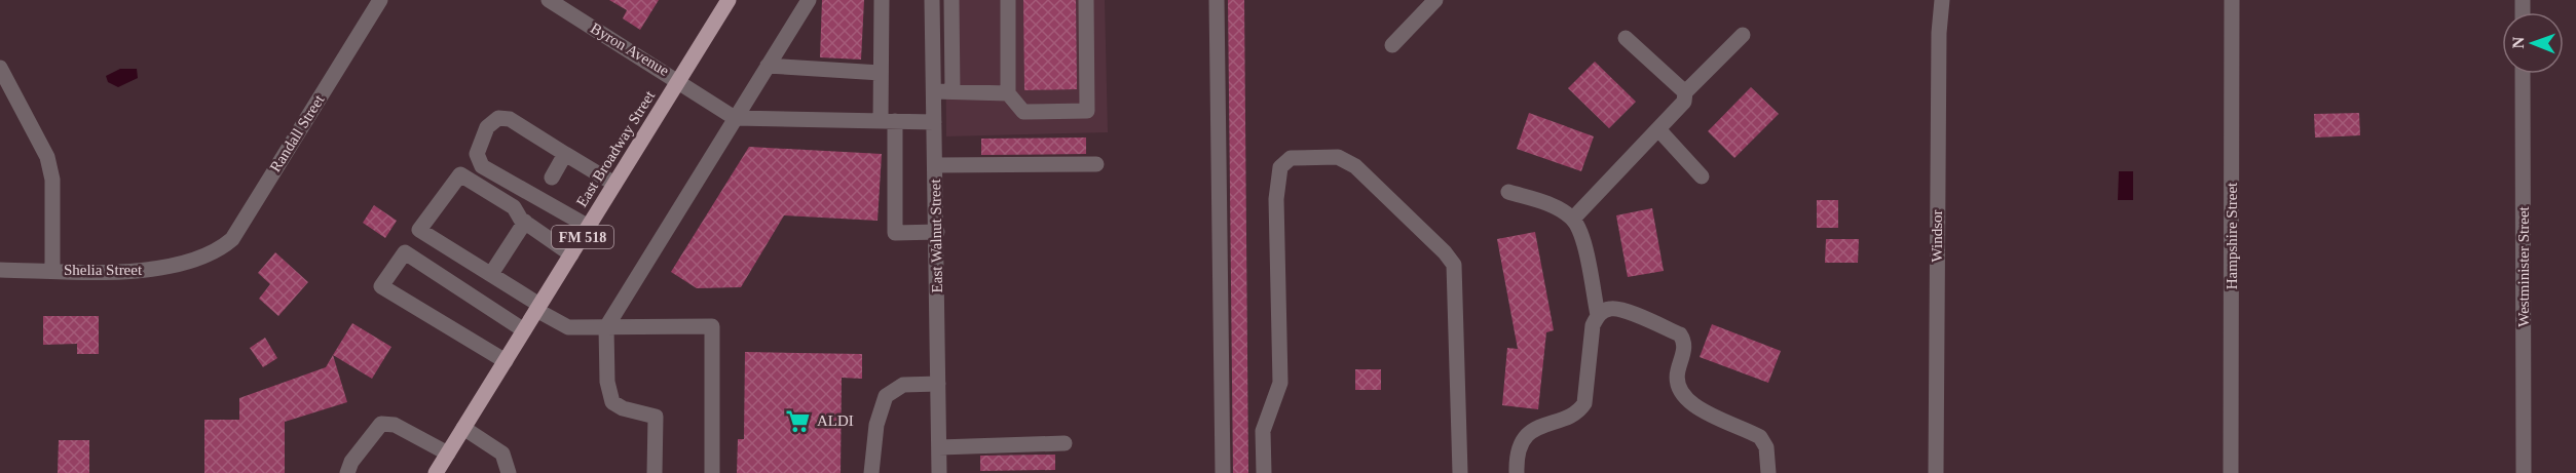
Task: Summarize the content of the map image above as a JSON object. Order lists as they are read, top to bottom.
{
  "streets": {
    "main road": ["East Broadway Street", "FM 518"],
    "street": [
      "Byron Avenue",
      "Randall Street",
      "East Walnut Street",
      "Windsor",
      "Hampshire Street",
      "Westminister Street",
      "Shelia Street"
    ]
  },
  "crossings": [
    ["Byron Avenue", "East Broadway Street"],
    ["Randall Street", "Shelia Street"]
  ],
  "places": {
    "supermarket": ["ALDI"]
  },
  "north": "left"
}
